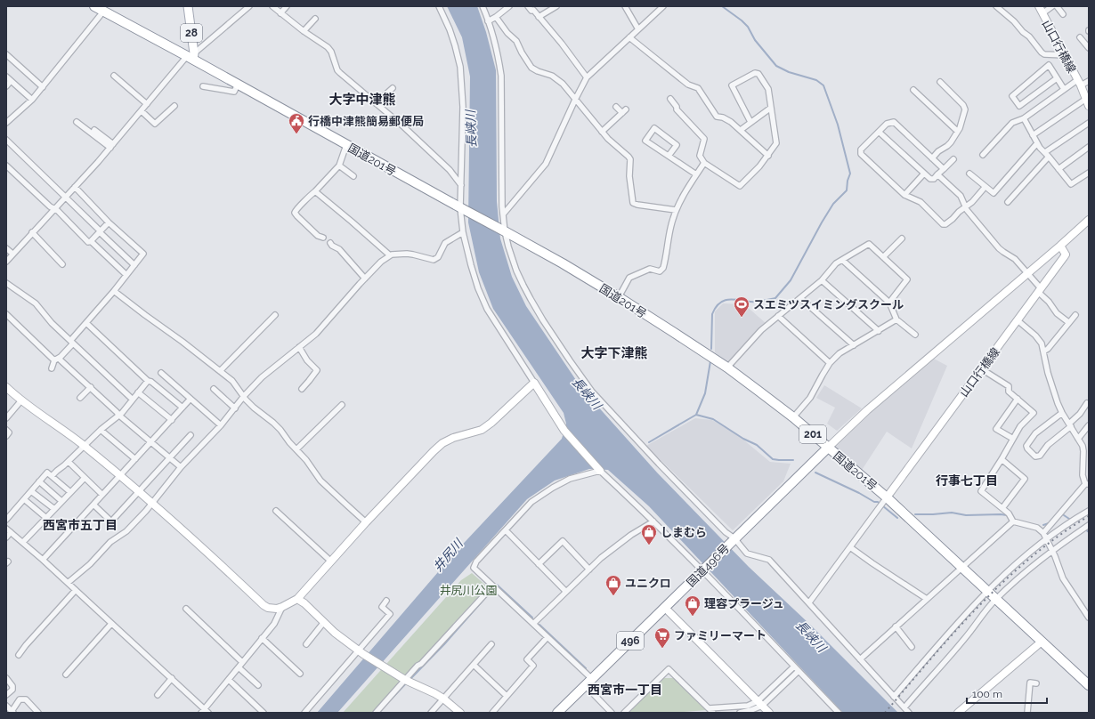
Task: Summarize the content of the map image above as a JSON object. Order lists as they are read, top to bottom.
{
  "streets": {
    "highway": [
      "国道201号",
      "201",
      "国道496号",
      "496"
    ],
    "main road": ["28"],
    "street": ["山口行橋線"]
  },
  "crossings": [
    ["28", "国道201号"],
    ["山口行橋線", "国道201号"],
    ["国道201号", "国道496号"]
  ],
  "districts": [
    "大字中津熊",
    "大字下津熊",
    "行事七丁目",
    "西宮市五丁目",
    "西宮市一丁目"
  ],
  "water": ["長峡川", "井尻川"],
  "parks": ["井尻川公園"],
  "places": {
    "public building": ["行橋中津熊簡易郵便局"],
    "sports": ["スエミツスイミングスクール"],
    "shop": ["しまむら", "ユニクロ", "理容プラージュ"],
    "supermarket": ["ファミリーマート"]
  },
  "scale_bar": "100 m"
}
